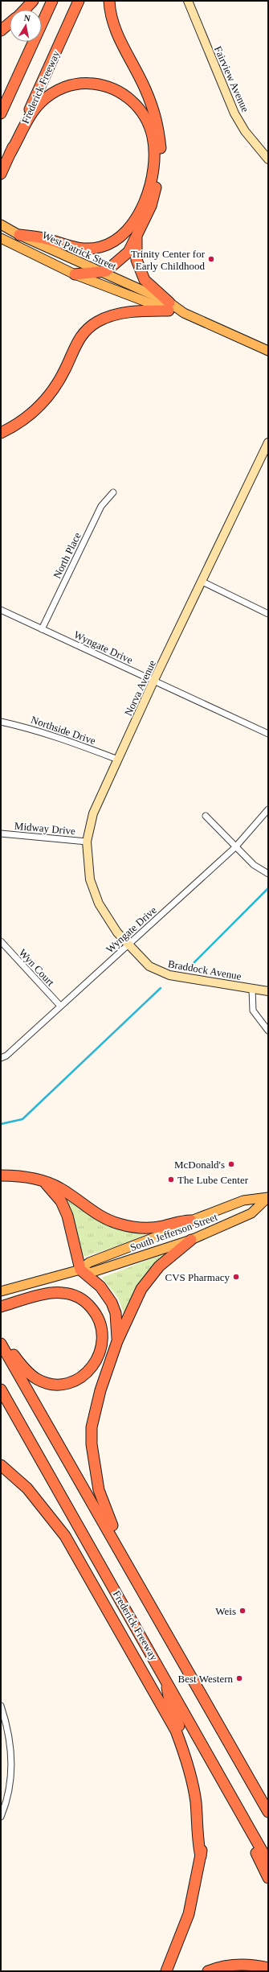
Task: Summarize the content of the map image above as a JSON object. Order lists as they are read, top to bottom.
{
  "streets": {
    "highway": ["Frederick Freeway"],
    "main road": ["West Patrick Street", "South Jefferson Street"],
    "street": [
      "Fairview Avenue",
      "North Place",
      "Wyngate Drive",
      "Norva Avenue",
      "Northside Drive",
      "Midway Drive",
      "Wyn Court",
      "Braddock Avenue"
    ]
  },
  "crossings": [
    ["North Place", "Wyngate Drive"],
    ["Wyngate Drive", "Norva Avenue"],
    ["Wyngate Drive", "Wyn Court"],
    ["Wyngate Drive", "Braddock Avenue"],
    ["Norva Avenue", "Northside Drive"],
    ["Norva Avenue", "Midway Drive"],
    ["Norva Avenue", "Braddock Avenue"]
  ],
  "places": [
    "Trinity Center for Early Childhood",
    "McDonald's",
    "The Lube Center",
    "CVS Pharmacy",
    "Weis",
    "Best Western"
  ],
  "north": "top"
}
